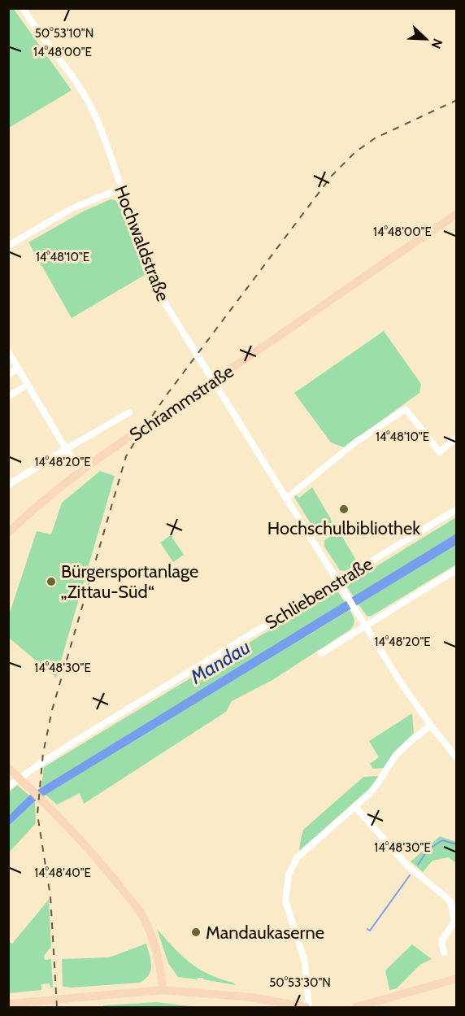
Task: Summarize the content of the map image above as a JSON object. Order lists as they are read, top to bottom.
{
  "streets": {
    "main road": ["Schrammstraße"],
    "street": ["Hochwaldstraße", "Schliebenstraße"]
  },
  "crossings": [
    ["Hochwaldstraße", "Schrammstraße"],
    ["Hochwaldstraße", "Schliebenstraße"]
  ],
  "water": ["Mandau"],
  "places": ["Hochschulbibliothek", "Bürgersportanlage „Zittau-Süd“", "Mandaukaserne"],
  "north": "bottom right",
  "coordinates": [
    "50°53'10\"N",
    "14°48'00\"E",
    "14°48'10\"E",
    "14°48'20\"E",
    "14°48'30\"E",
    "14°48'40\"E",
    "50°53'30\"N"
  ]
}
